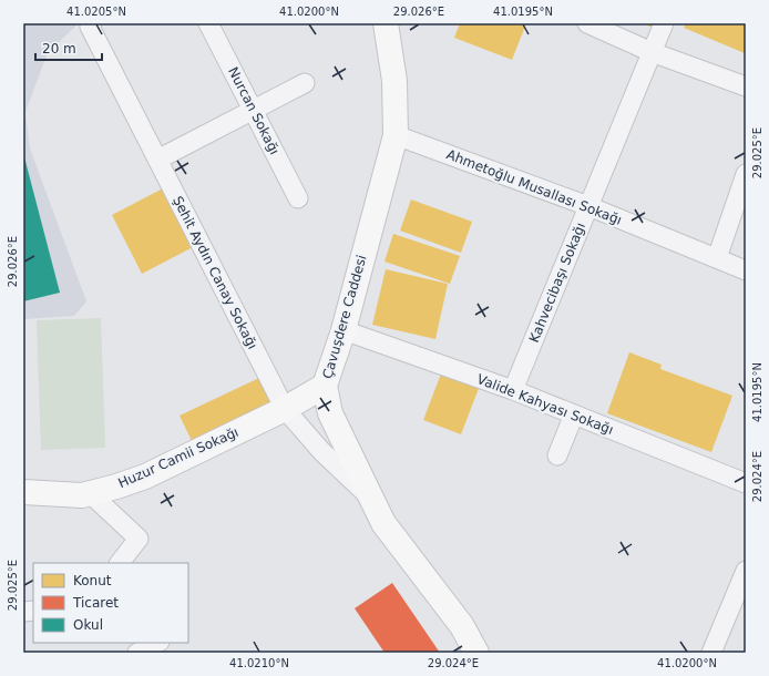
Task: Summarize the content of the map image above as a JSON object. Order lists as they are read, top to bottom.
{
  "streets": {
    "street": [
      "Nurcan Sokağı",
      "Ahmetoğlu Musallası Sokağı",
      "Şehit Aydın Canay Sokağı",
      "Kahvecibaşı Sokağı",
      "Çavuşdere Caddesi",
      "Valide Kahyası Sokağı",
      "Huzur Camii Sokağı"
    ]
  },
  "crossings": [
    ["Ahmetoğlu Musallası Sokağı", "Kahvecibaşı Sokağı"],
    ["Ahmetoğlu Musallası Sokağı", "Çavuşdere Caddesi"],
    ["Şehit Aydın Canay Sokağı", "Çavuşdere Caddesi"],
    ["Şehit Aydın Canay Sokağı", "Huzur Camii Sokağı"],
    ["Kahvecibaşı Sokağı", "Valide Kahyası Sokağı"],
    ["Çavuşdere Caddesi", "Valide Kahyası Sokağı"],
    ["Çavuşdere Caddesi", "Huzur Camii Sokağı"]
  ],
  "legend": ["Konut", "Ticaret", "Okul"],
  "scale_bar": "20 m",
  "coordinates": [
    "41.0205°N",
    "41.0200°N",
    "29.026°E",
    "41.0195°N",
    "29.025°E",
    "29.024°E",
    "41.0210°N"
  ]
}
